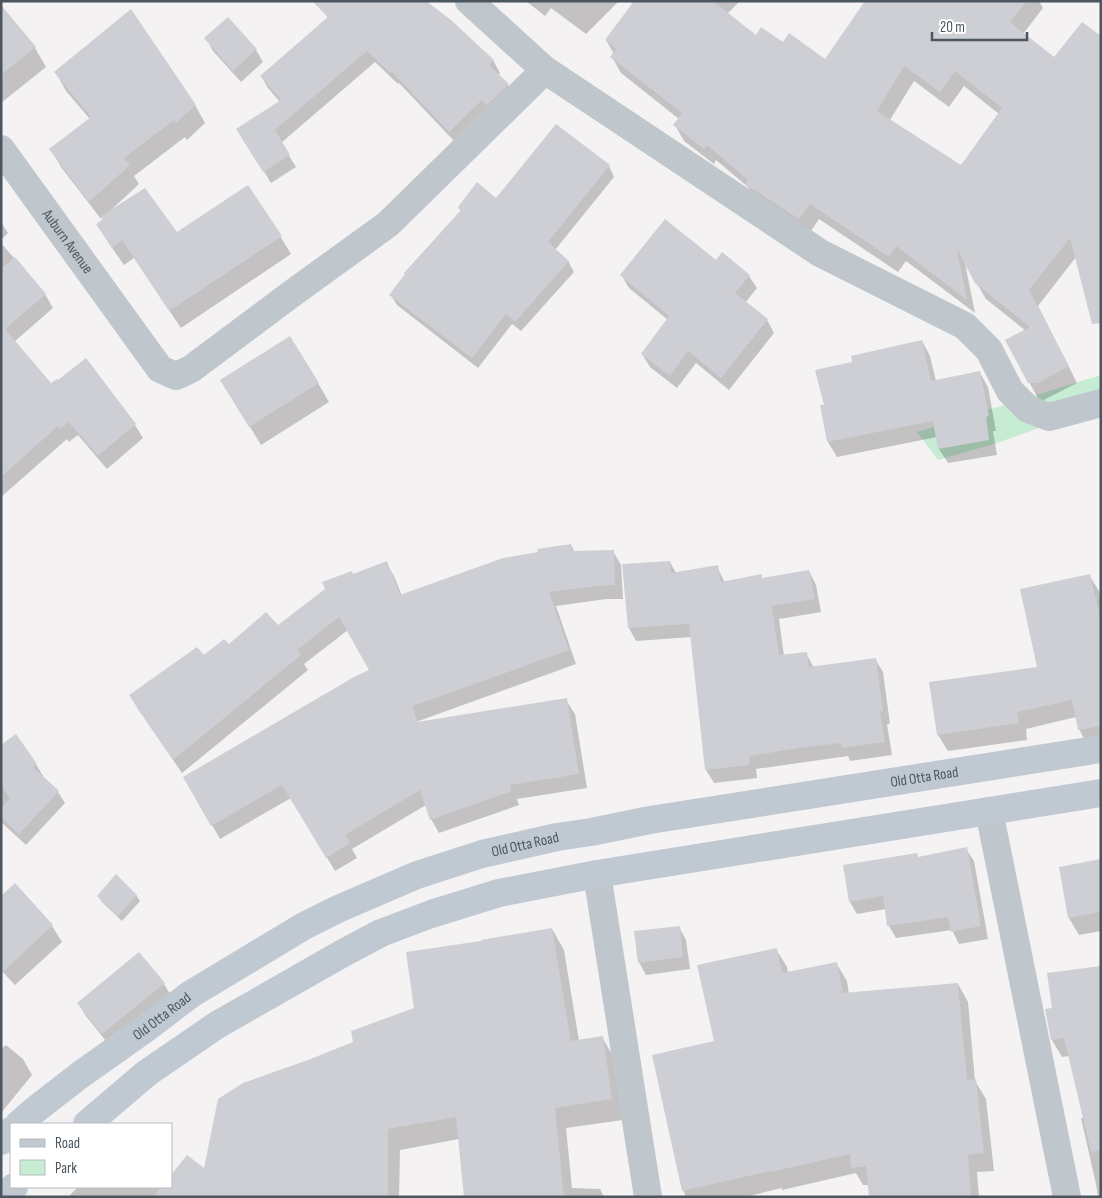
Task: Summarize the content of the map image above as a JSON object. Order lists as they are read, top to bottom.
{
  "streets": {
    "main road": ["Old Otta Road"],
    "street": ["Auburn Avenue"]
  },
  "legend": ["Road", "Park"],
  "scale_bar": "20 m"
}
